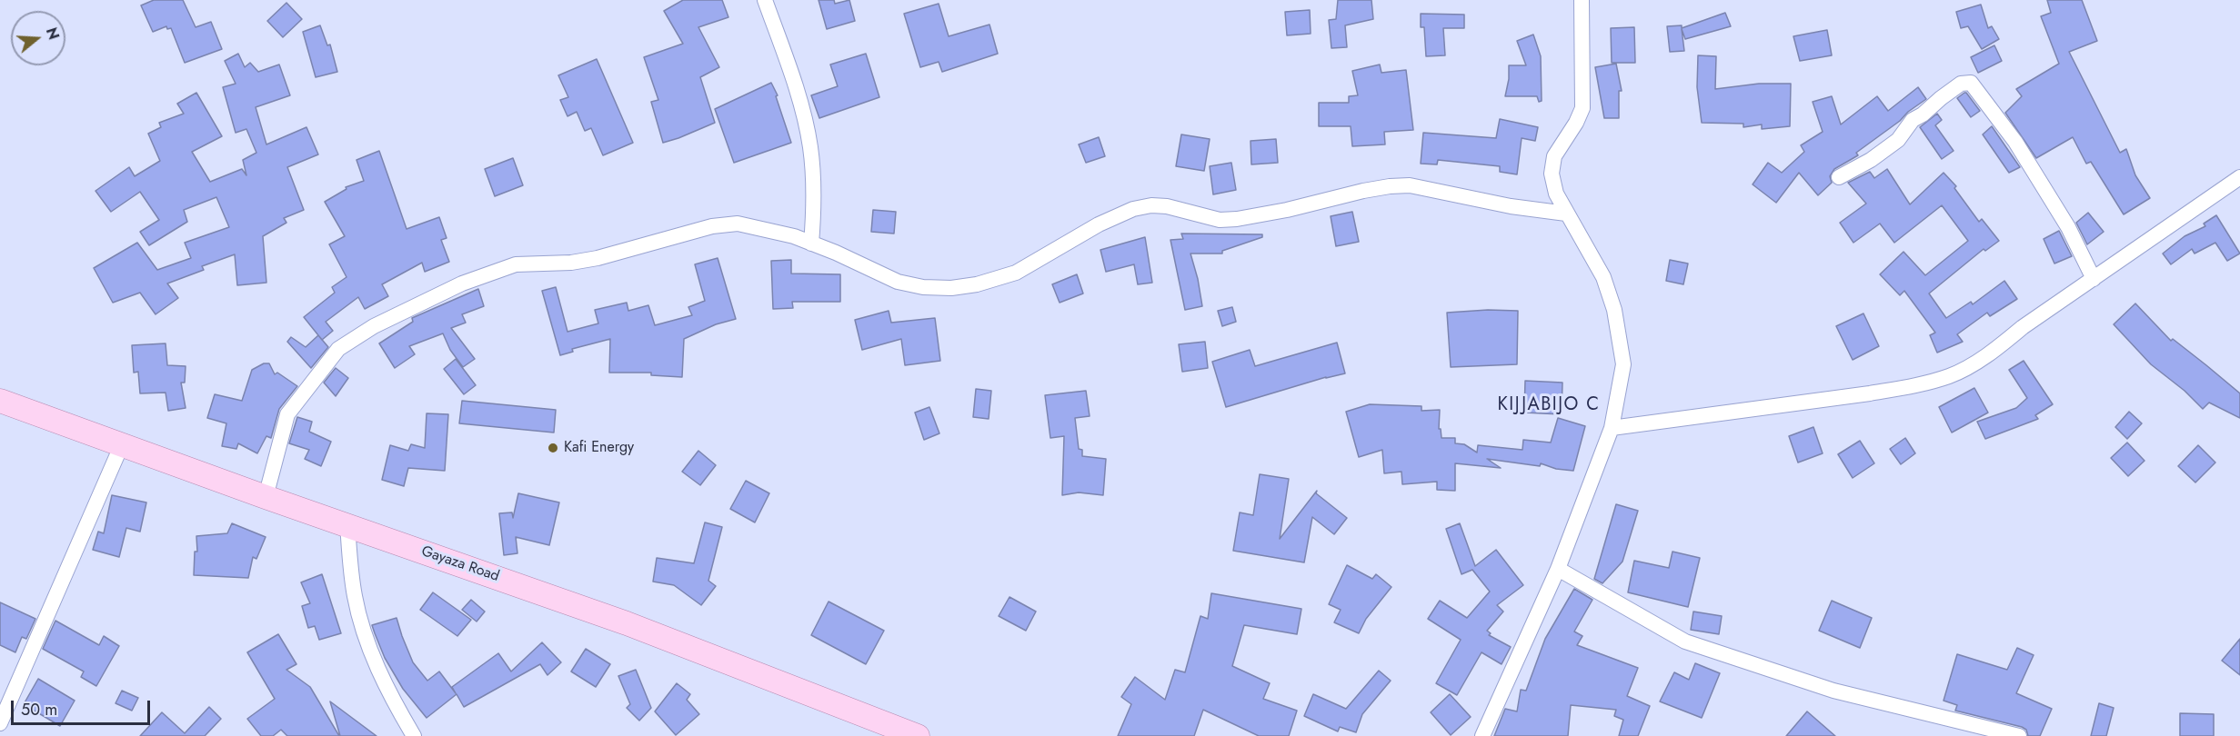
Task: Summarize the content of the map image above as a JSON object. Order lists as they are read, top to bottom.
{
  "streets": {
    "main road": ["Gayaza Road"]
  },
  "districts": ["KIJJABIJO C"],
  "places": ["Kafi Energy"],
  "scale_bar": "50 m",
  "north": "right"
}
